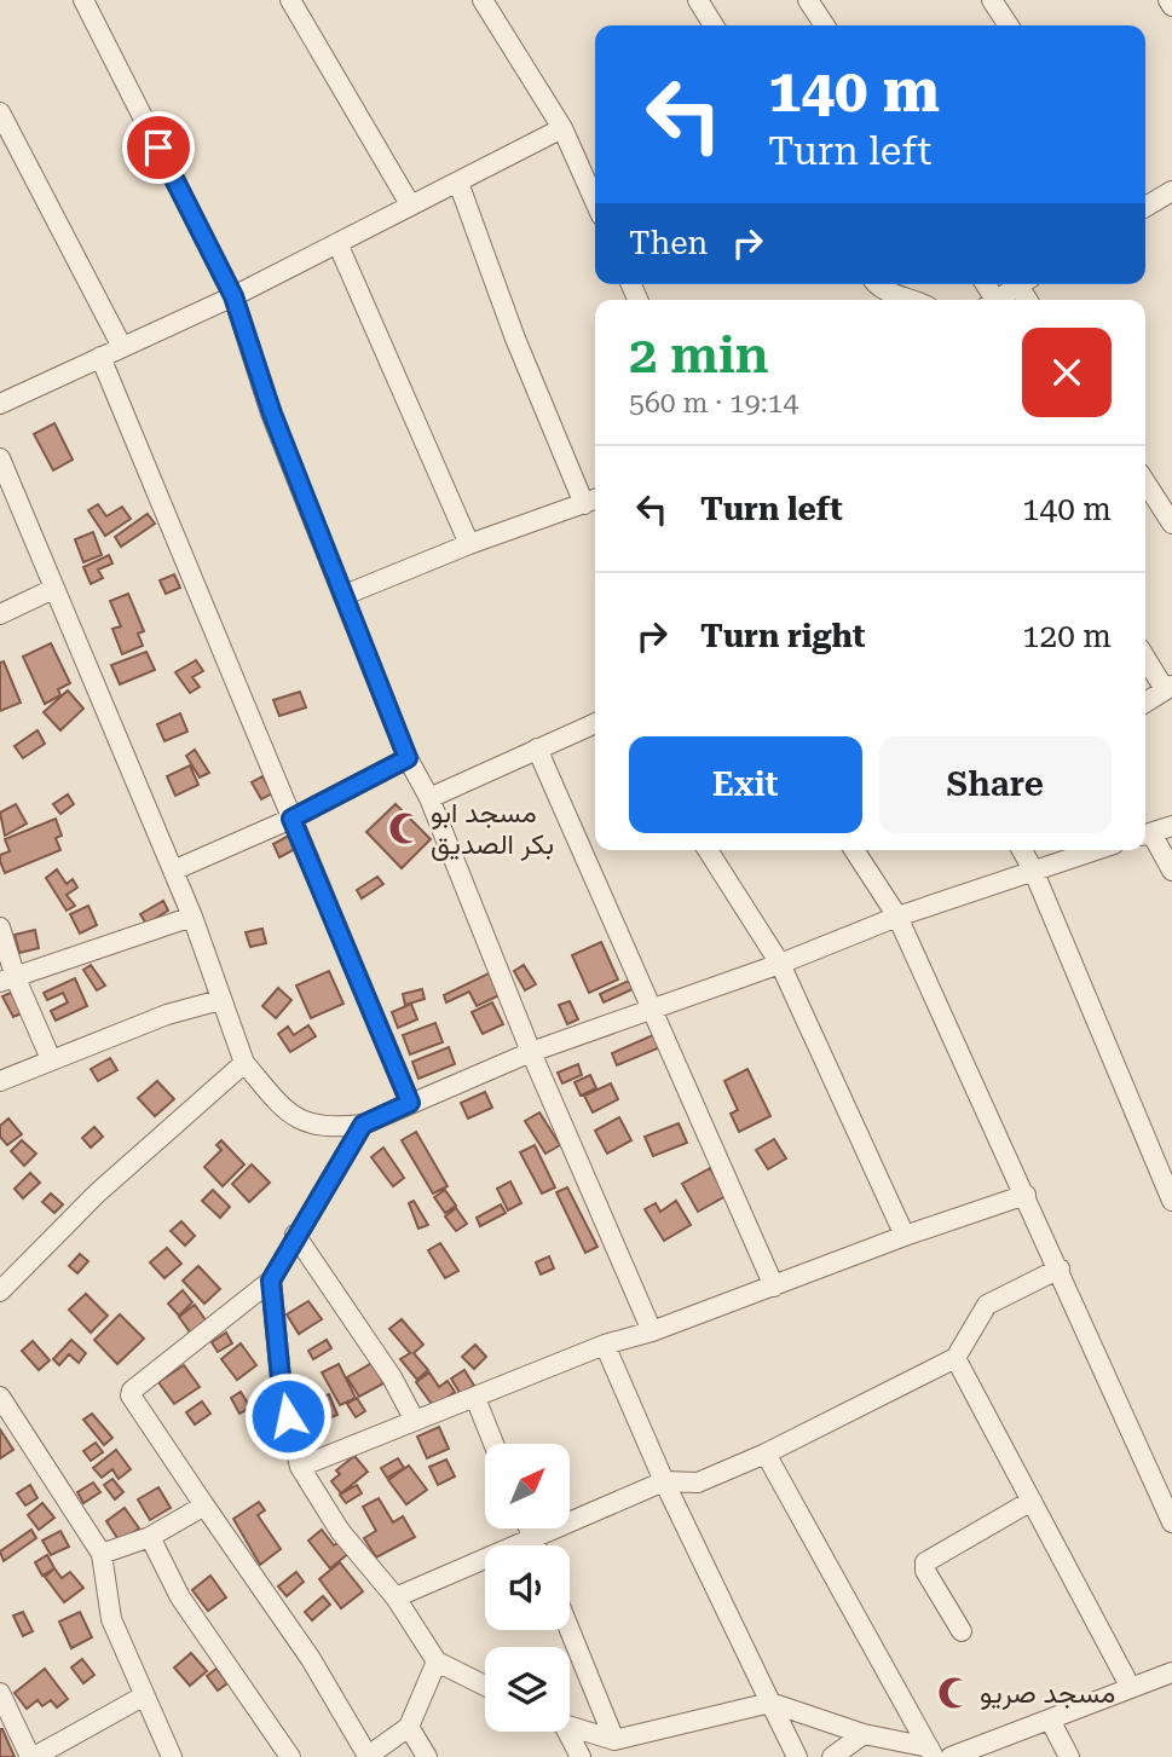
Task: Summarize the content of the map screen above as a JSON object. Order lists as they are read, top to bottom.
{
  "places": {
    "mosque": ["مسجد ابو بكر الصديق", "مسجد صريو"]
  },
  "north": "top right",
  "page": {
    "turn": ["140 m", "Turn left"],
    "then": "Then",
    "heading": ["2 min", "560 m · 19:14"],
    "list": [
      {
        "name": "Turn left",
        "value": "140 m"
      },
      {
        "name": "Turn right",
        "value": "120 m"
      }
    ],
    "buttons": ["Exit", "Share"]
  }
}
